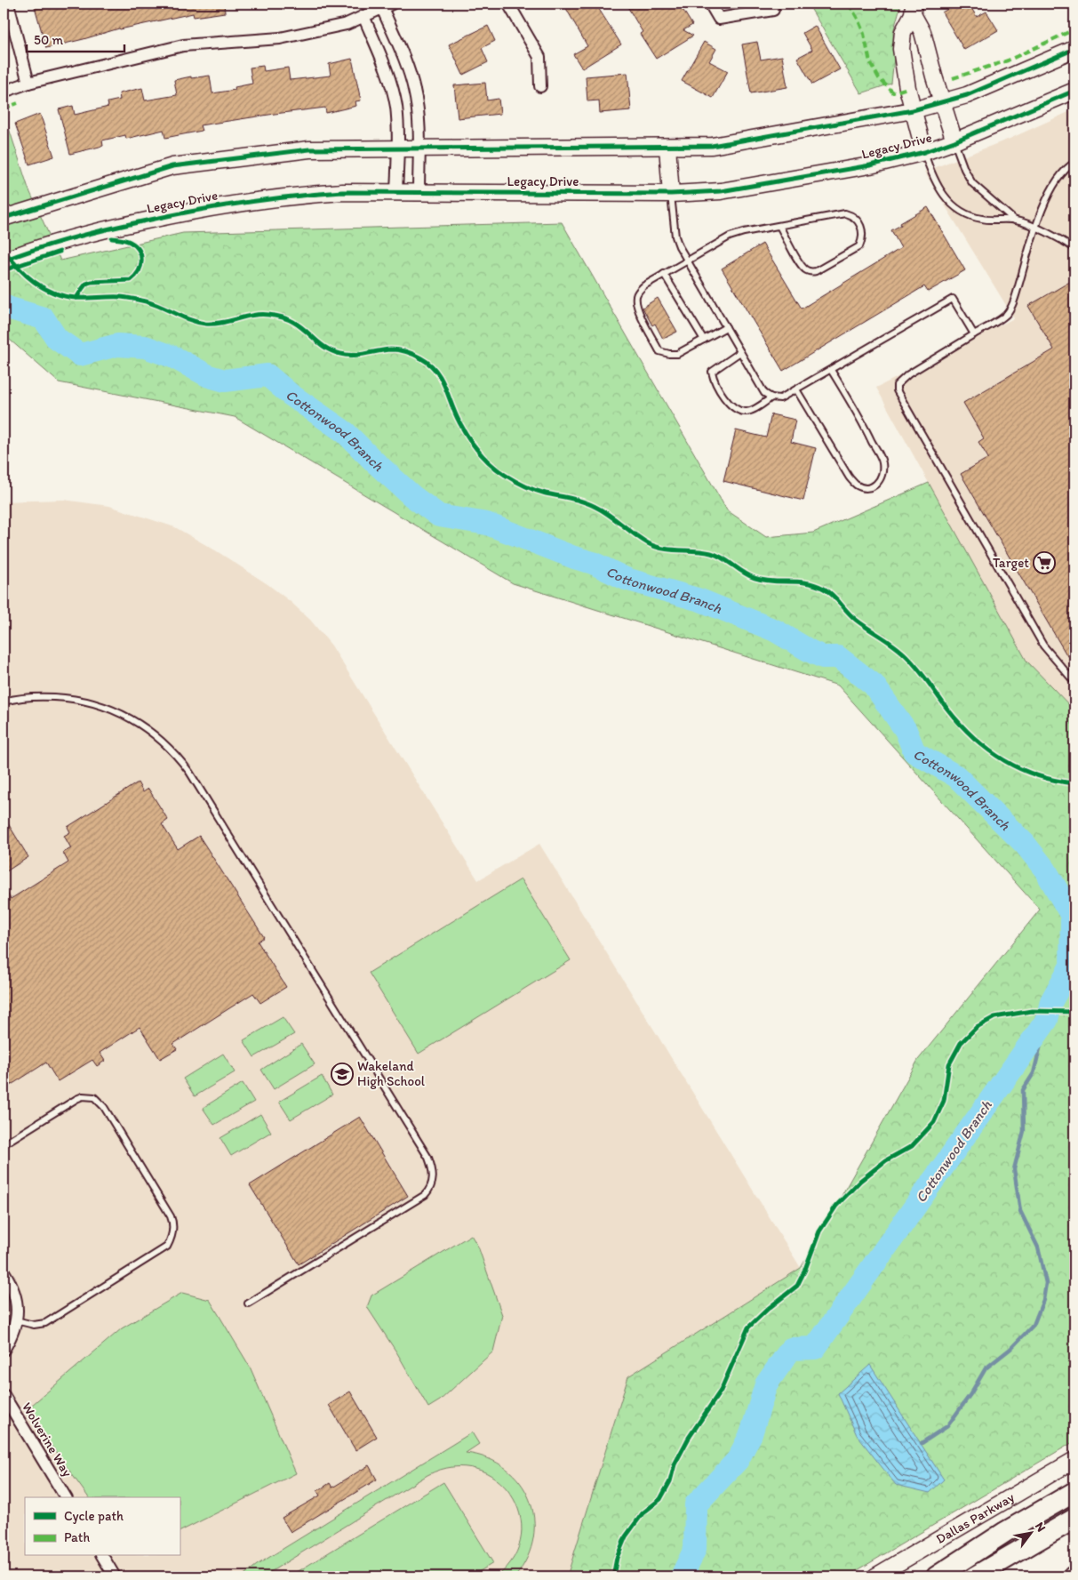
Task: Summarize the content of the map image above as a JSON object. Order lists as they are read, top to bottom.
{
  "streets": {
    "main road": ["Legacy Drive", "Dallas Parkway"],
    "street": ["Wolverine Way"]
  },
  "water": ["Cottonwood Branch"],
  "places": {
    "supermarket": ["Target"],
    "school or university": ["Wakeland High School"]
  },
  "legend": ["Cycle path", "Path"],
  "scale_bar": "50 m",
  "north": "top right"
}
